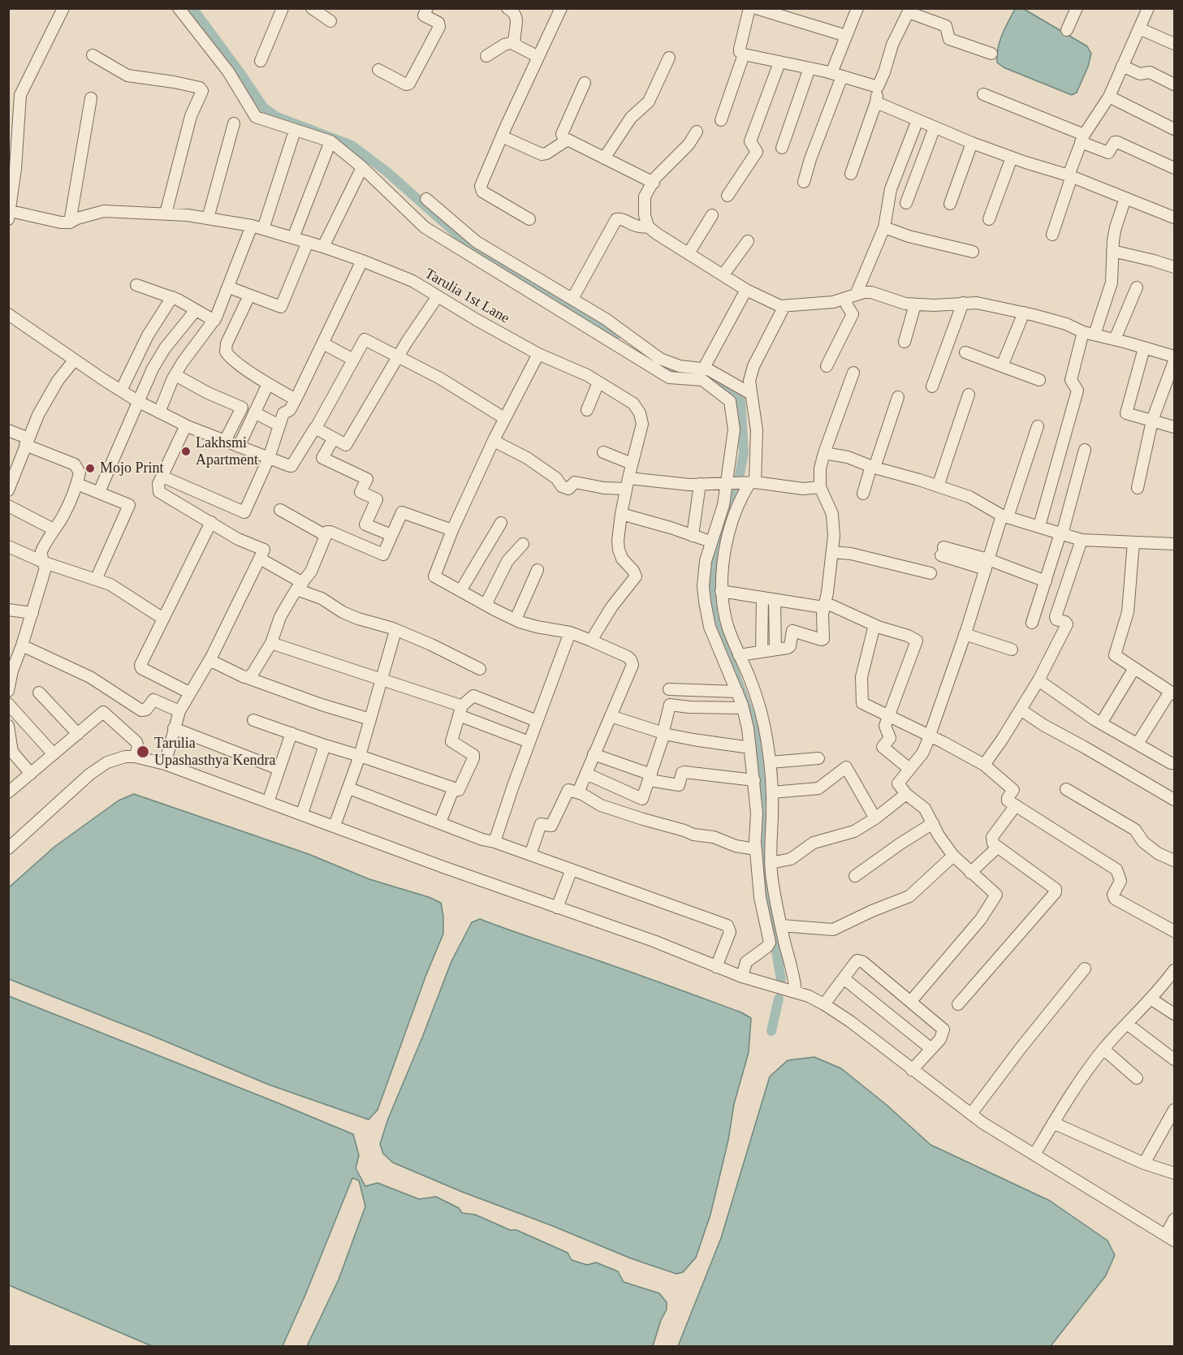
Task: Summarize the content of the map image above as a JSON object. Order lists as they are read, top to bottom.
{
  "streets": {
    "street": ["Tarulia 1st Lane"]
  },
  "places": ["Lakhsmi Apartment", "Mojo Print", "Tarulia Upashasthya Kendra"]
}
